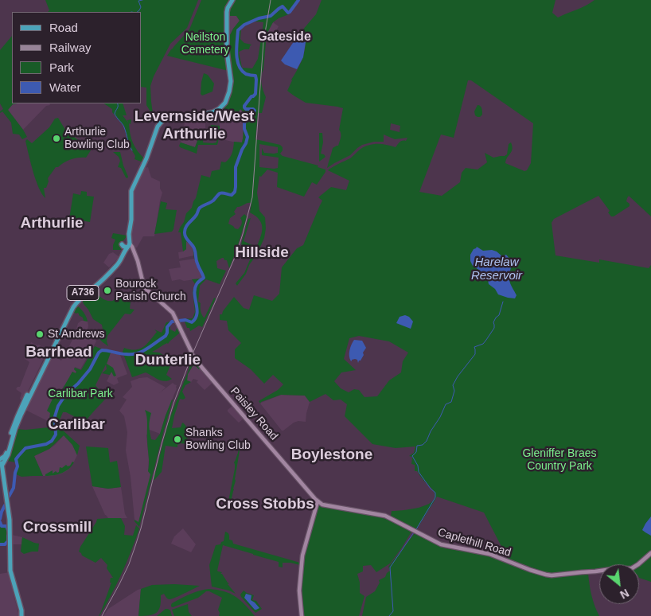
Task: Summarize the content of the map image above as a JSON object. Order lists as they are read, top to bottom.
{
  "streets": {
    "main road": ["A736", "Paisley Road", "Caplethill Road"]
  },
  "crossings": [
    ["A736", "Paisley Road"],
    ["Paisley Road", "Caplethill Road"]
  ],
  "districts": [
    "Gateside",
    "Levernside/West Arthurlie",
    "Arthurlie",
    "Hillside",
    "Barrhead",
    "Dunterlie",
    "Carlibar",
    "Boylestone",
    "Cross Stobbs",
    "Crossmill"
  ],
  "water": ["Harelaw Reservoir"],
  "parks": ["Neilston Cemetery", "Carlibar Park", "Gleniffer Braes Country Park"],
  "places": [
    "Arthurlie Bowling Club",
    "Bourock Parish Church",
    "St Andrews",
    "Shanks Bowling Club"
  ],
  "legend": [
    "Road",
    "Railway",
    "Park",
    "Water"
  ],
  "north": "bottom right"
}
